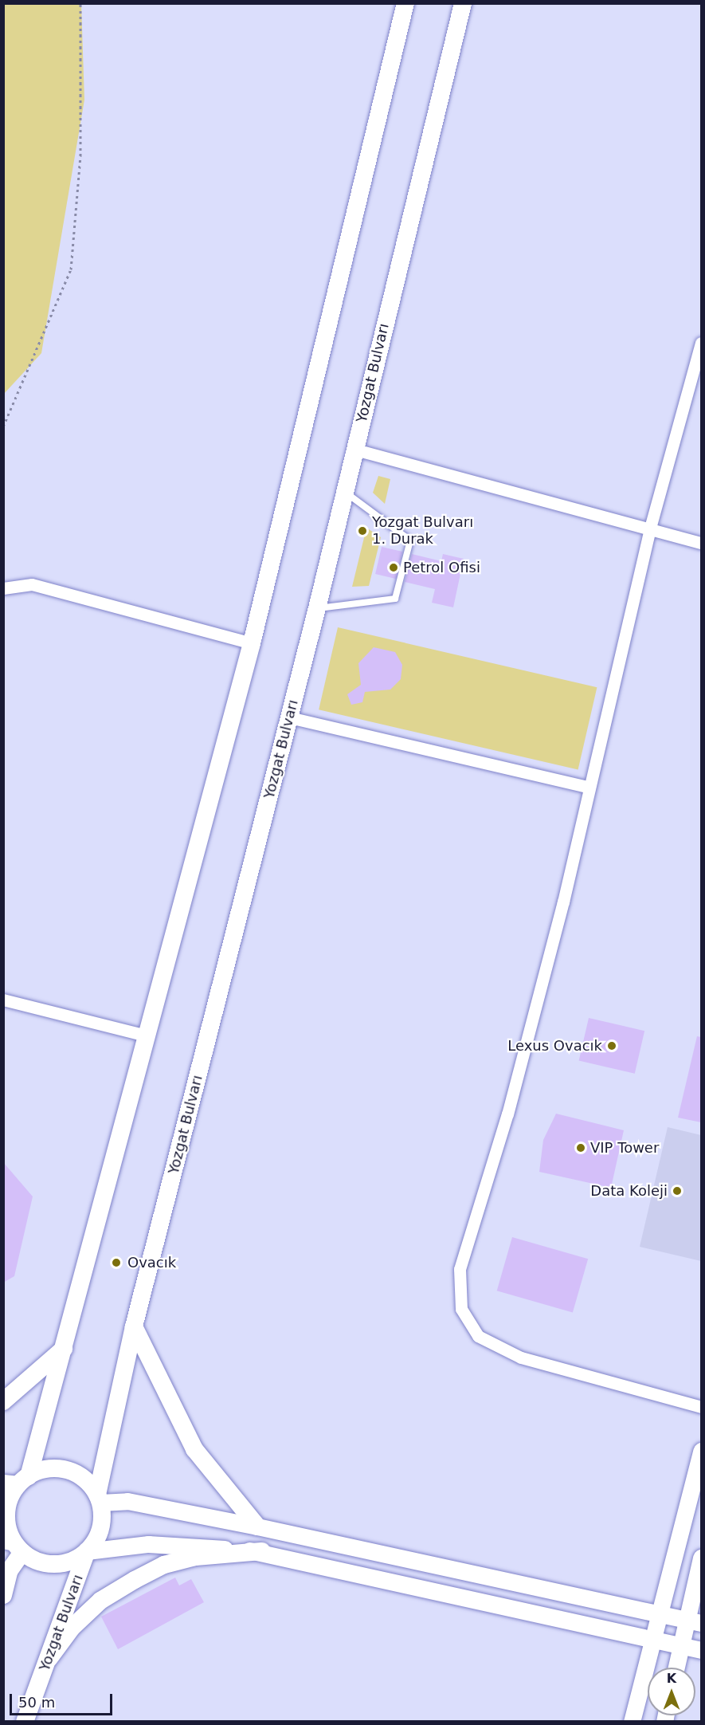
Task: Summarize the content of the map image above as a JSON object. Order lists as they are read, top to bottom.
{
  "streets": {
    "main road": ["Yozgat Bulvarı"]
  },
  "places": [
    "Yozgat Bulvarı 1. Durak",
    "Petrol Ofisi",
    "Lexus Ovacık",
    "VIP Tower",
    "Data Koleji",
    "Ovacık"
  ],
  "scale_bar": "50 m",
  "north": "top"
}
